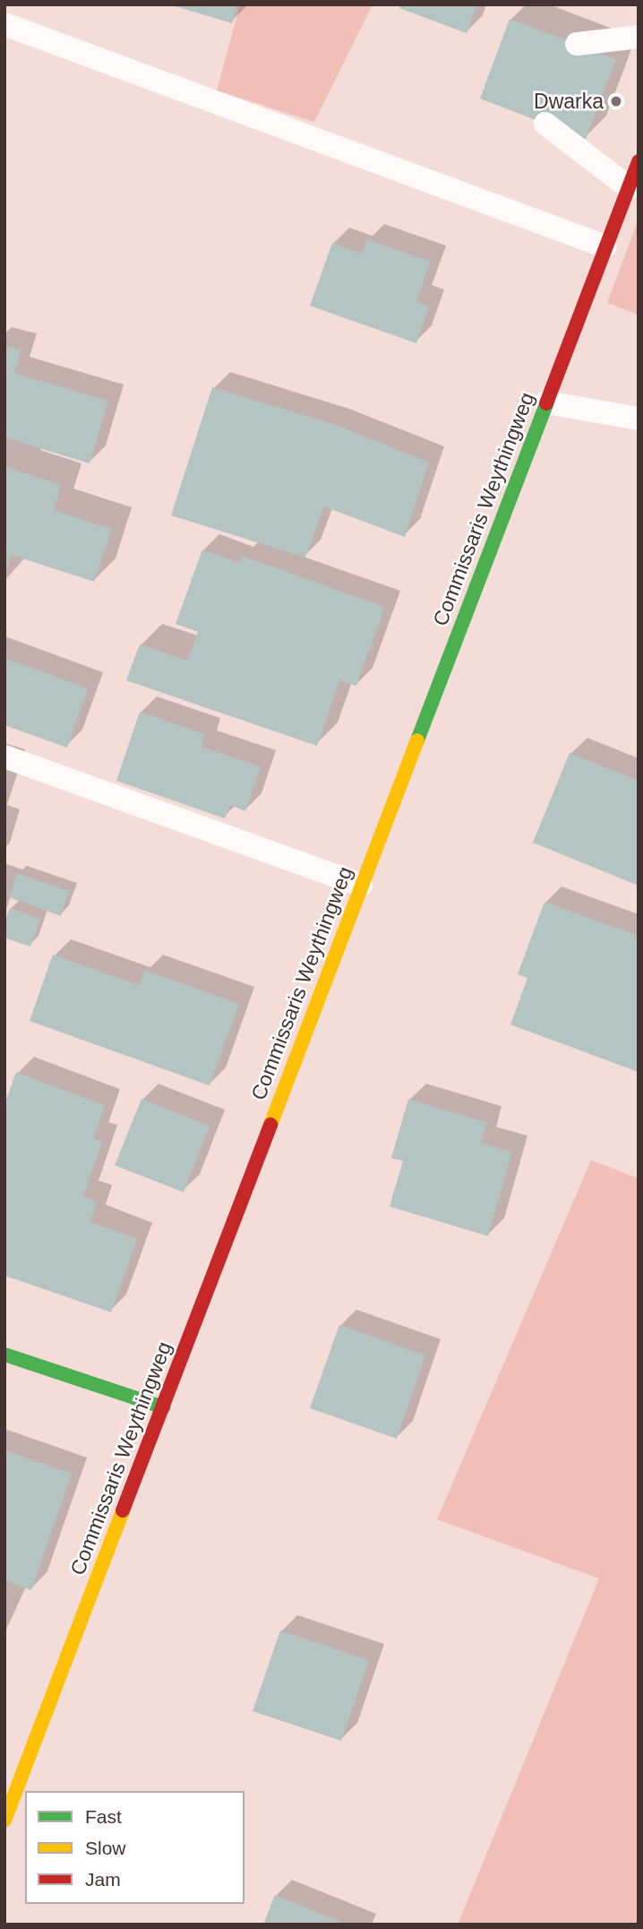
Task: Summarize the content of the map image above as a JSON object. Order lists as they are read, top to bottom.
{
  "streets": {
    "main road": ["Commissaris Weythingweg"]
  },
  "places": ["Dwarka"],
  "legend": ["Fast", "Slow", "Jam"]
}
